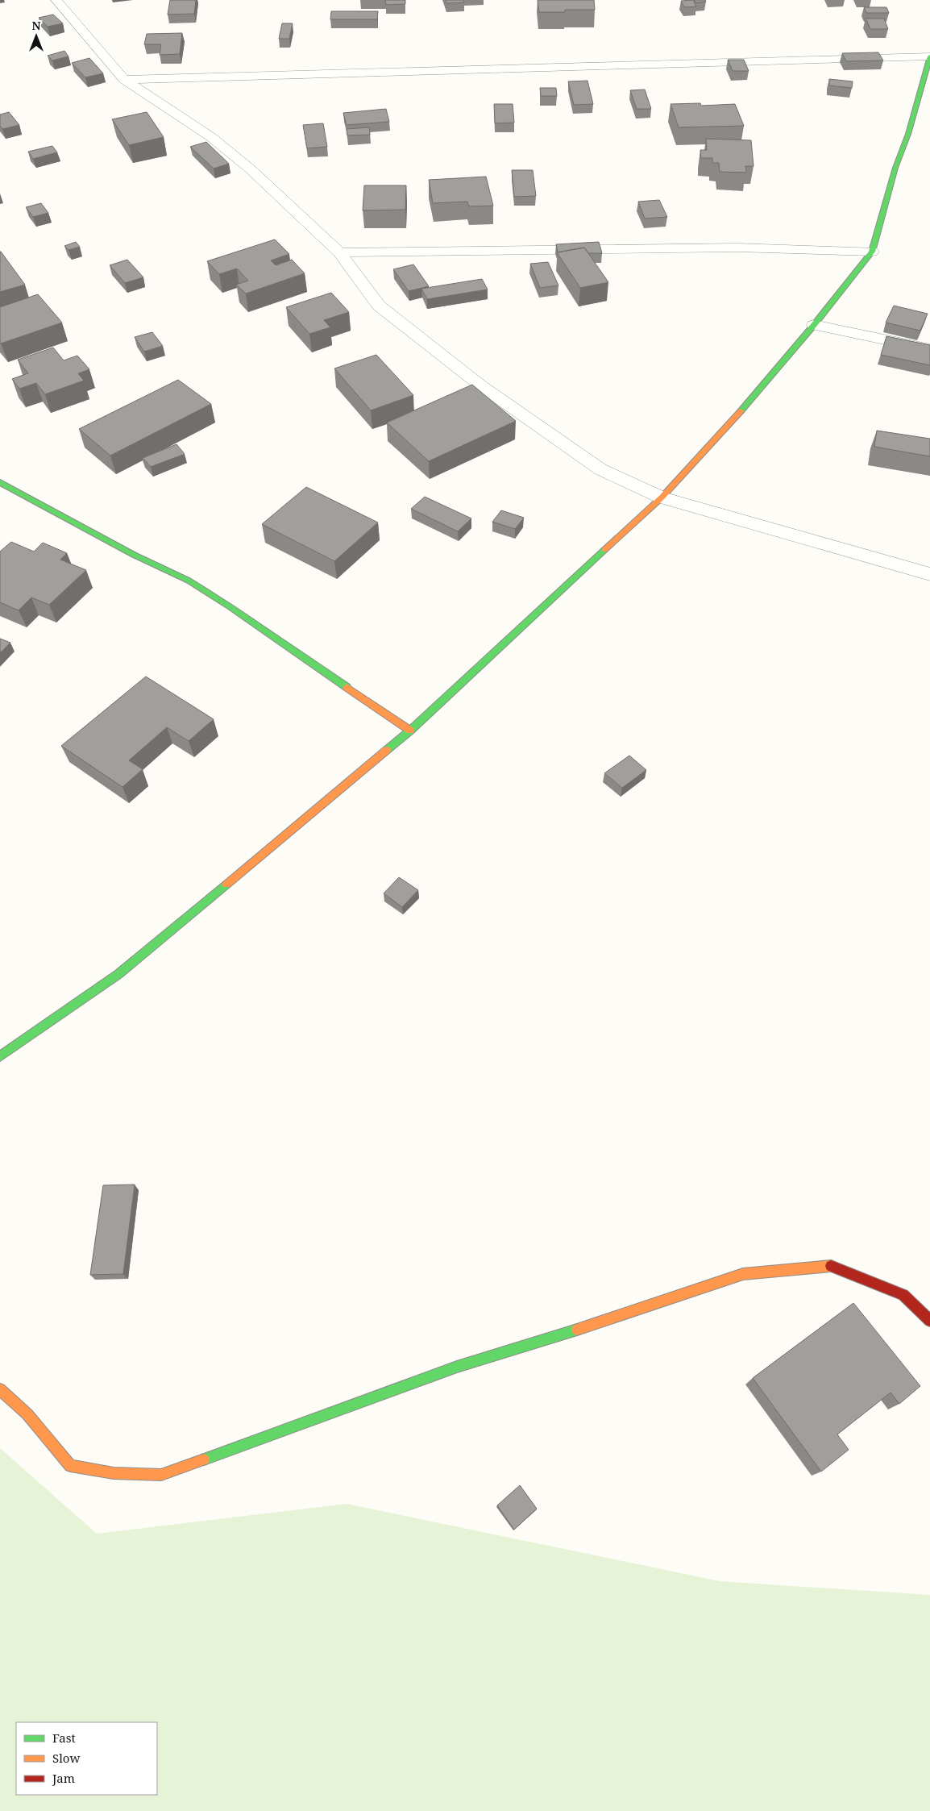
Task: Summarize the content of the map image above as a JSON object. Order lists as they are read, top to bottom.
{
  "legend": ["Fast", "Slow", "Jam"],
  "north": "top"
}
